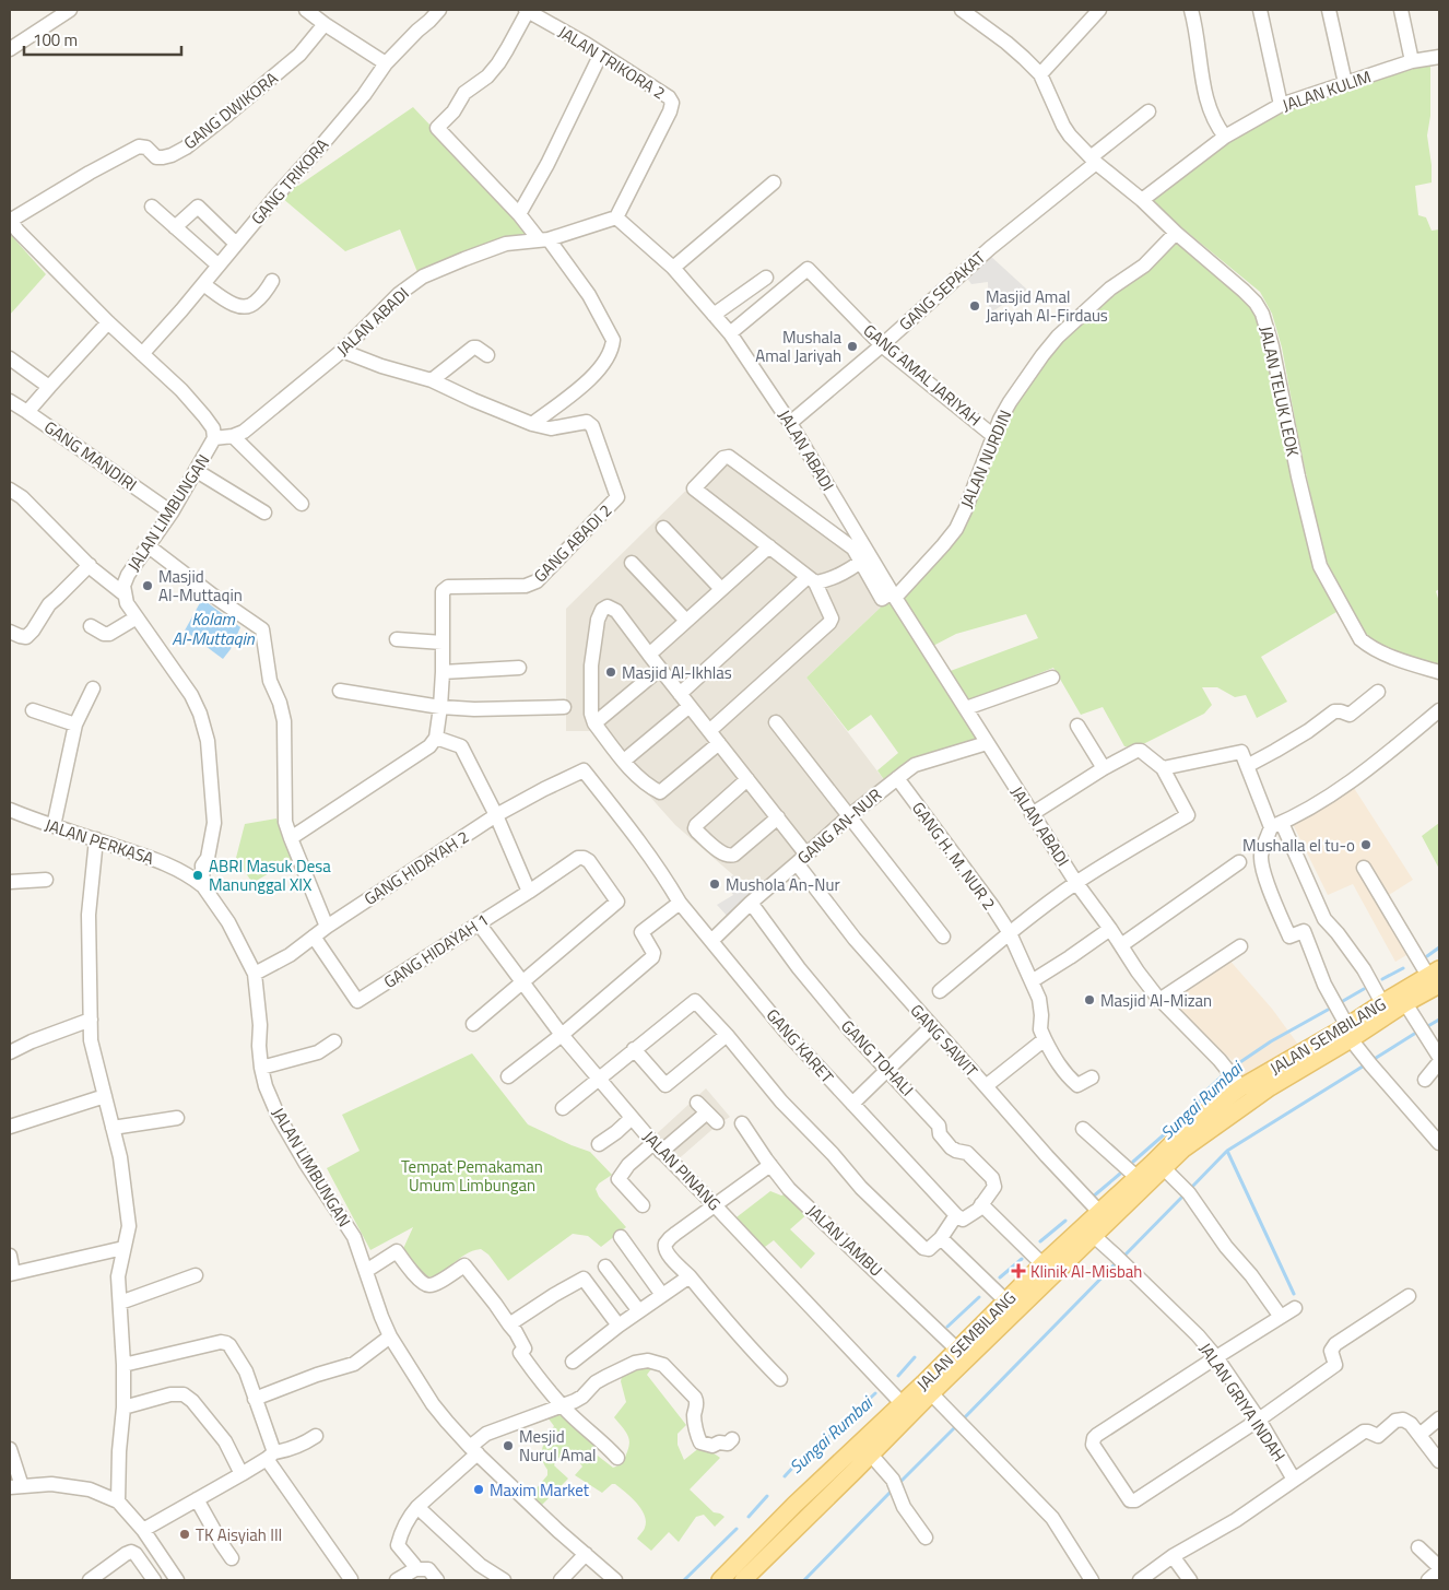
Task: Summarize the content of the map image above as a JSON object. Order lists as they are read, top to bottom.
{
  "streets": {
    "main road": ["JALAN SEMBILANG"],
    "street": [
      "JALAN TRIKORA 2",
      "JALAN KULIM",
      "GANG DWIKORA",
      "GANG TRIKORA",
      "GANG SEPAKAT",
      "JALAN ABADI",
      "GANG AMAL JARIYAH",
      "JALAN TELUK LEOK",
      "GANG MANDIRI",
      "JALAN NURDIN",
      "JALAN LIMBUNGAN",
      "GANG ABADI 2",
      "GANG AN-NUR",
      "JALAN PERKASA",
      "GANG H. M. NUR 2",
      "GANG HIDAYAH 2",
      "GANG HIDAYAH 1",
      "GANG SAWIT",
      "GANG KARET",
      "GANG TOHALI",
      "JALAN PINANG",
      "JALAN JAMBU",
      "JALAN GRIYA INDAH"
    ]
  },
  "crossings": [
    ["JALAN TRIKORA 2", "JALAN ABADI"],
    ["JALAN KULIM", "JALAN TELUK LEOK"],
    ["GANG DWIKORA", "JALAN LIMBUNGAN"],
    ["GANG TRIKORA", "JALAN LIMBUNGAN"],
    ["GANG SEPAKAT", "JALAN ABADI"],
    ["GANG SEPAKAT", "GANG AMAL JARIYAH"],
    ["GANG SEPAKAT", "JALAN TELUK LEOK"],
    ["JALAN ABADI", "GANG AMAL JARIYAH"],
    ["JALAN ABADI", "JALAN NURDIN"],
    ["JALAN ABADI", "JALAN LIMBUNGAN"],
    ["JALAN ABADI", "GANG ABADI 2"],
    ["JALAN ABADI", "GANG AN-NUR"],
    ["JALAN ABADI", "JALAN SEMBILANG"],
    ["GANG AMAL JARIYAH", "JALAN NURDIN"],
    ["JALAN TELUK LEOK", "JALAN NURDIN"],
    ["GANG MANDIRI", "JALAN LIMBUNGAN"],
    ["JALAN LIMBUNGAN", "JALAN PERKASA"],
    ["JALAN LIMBUNGAN", "GANG HIDAYAH 2"],
    ["GANG AN-NUR", "GANG H. M. NUR 2"],
    ["GANG AN-NUR", "GANG SAWIT"],
    ["GANG AN-NUR", "GANG KARET"],
    ["GANG AN-NUR", "GANG TOHALI"],
    ["GANG HIDAYAH 2", "GANG HIDAYAH 1"],
    ["GANG HIDAYAH 2", "GANG KARET"],
    ["GANG HIDAYAH 1", "JALAN PINANG"],
    ["JALAN SEMBILANG", "GANG SAWIT"],
    ["JALAN SEMBILANG", "JALAN PINANG"],
    ["JALAN SEMBILANG", "JALAN JAMBU"],
    ["JALAN SEMBILANG", "JALAN GRIYA INDAH"],
    ["GANG KARET", "GANG TOHALI"]
  ],
  "water": ["Kolam Al-Muttaqin", "Sungai Rumbai"],
  "parks": ["Tempat Pemakaman Umum Limbungan"],
  "places": {
    "other": [
      "Masjid Amal Jariyah Al-Firdaus",
      "Mushala Amal Jariyah",
      "Masjid Al-Muttaqin",
      "Masjid Al-Ikhlas",
      "Mushalla el tu-o",
      "ABRI Masuk Desa Manunggal XIX",
      "Mushola An-Nur",
      "Masjid Al-Mizan",
      "Mesjid Nurul Amal",
      "Maxim Market",
      "TK Aisyiah III"
    ],
    "health": ["Klinik Al-Misbah"]
  },
  "scale_bar": "100 m"
}
